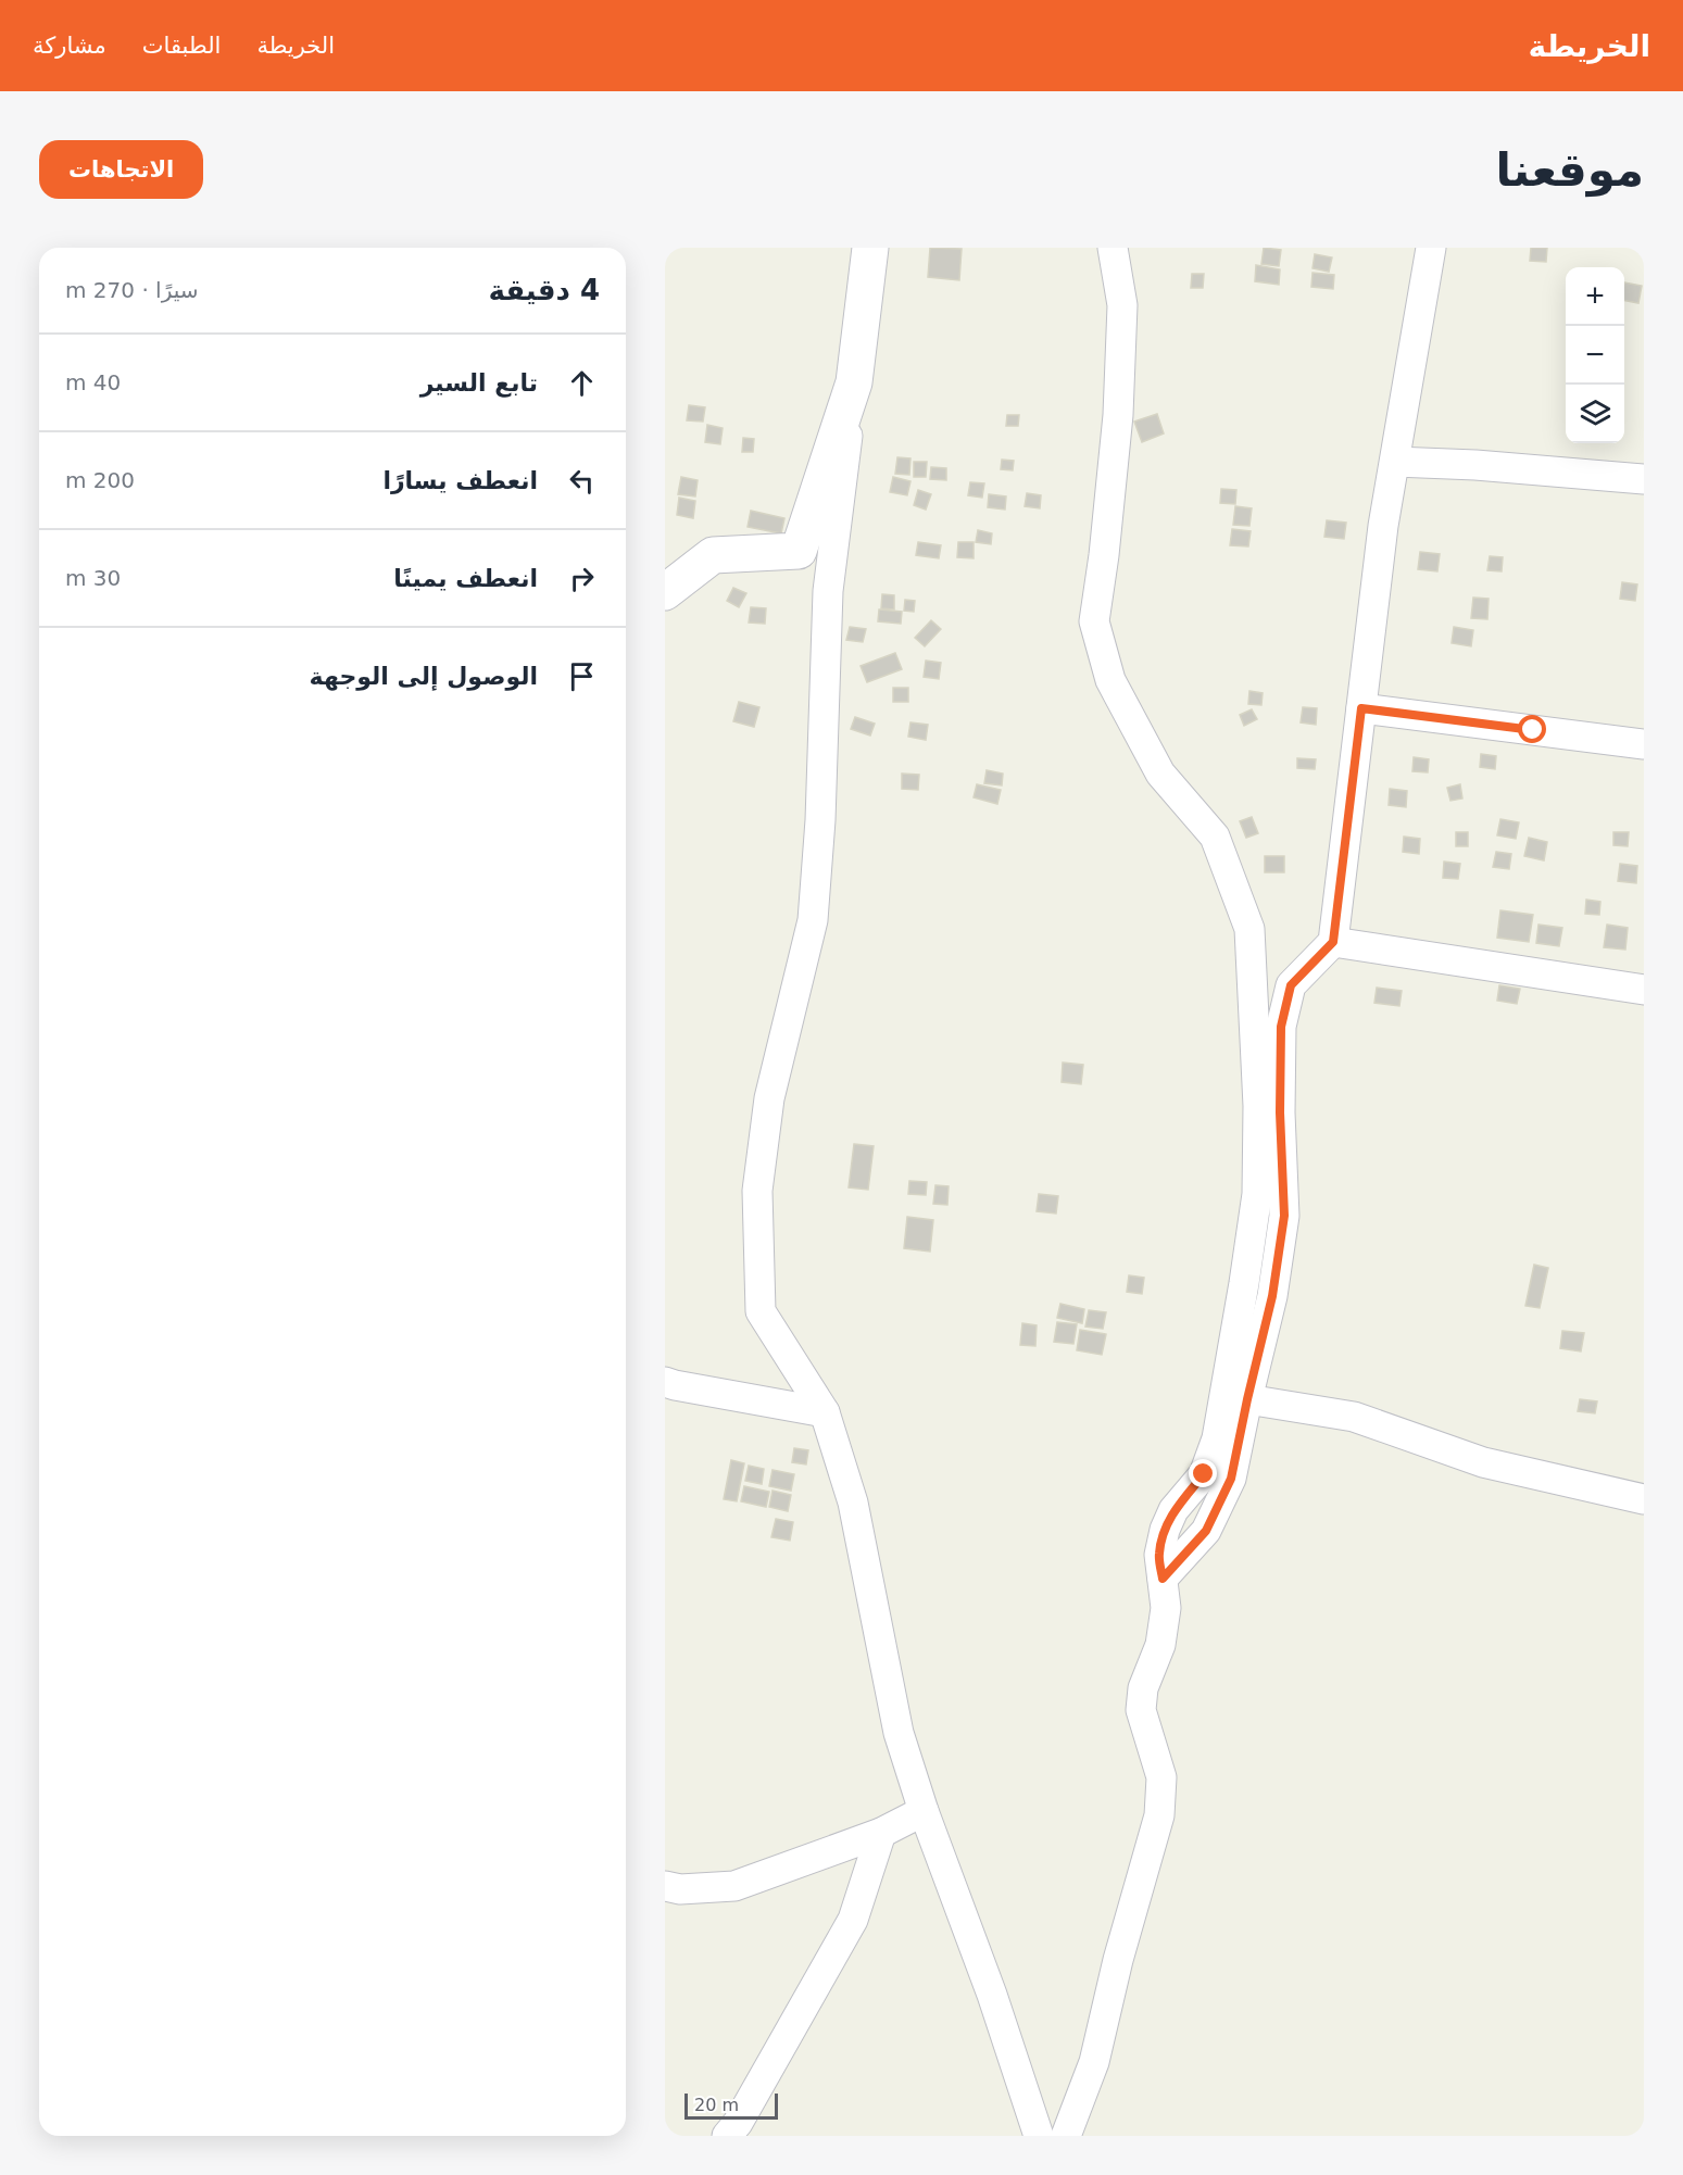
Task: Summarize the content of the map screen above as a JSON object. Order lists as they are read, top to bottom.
{
  "scale_bar": "20 m",
  "page": {
    "header": "الخريطة",
    "nav": ["الخريطة", "الطبقات", "مشاركة"],
    "buttons": "الاتجاهات",
    "title": "موقعنا",
    "heading": ["4 دقيقة", "سيرًا · 270 m"],
    "map_buttons": ["+", "−"],
    "list": [
      ["تابع السير", "40 m"],
      ["انعطف يسارًا", "200 m"],
      ["انعطف يمينًا", "30 m"],
      "الوصول إلى الوجهة"
    ],
    "scale": "20 m"
  }
}
